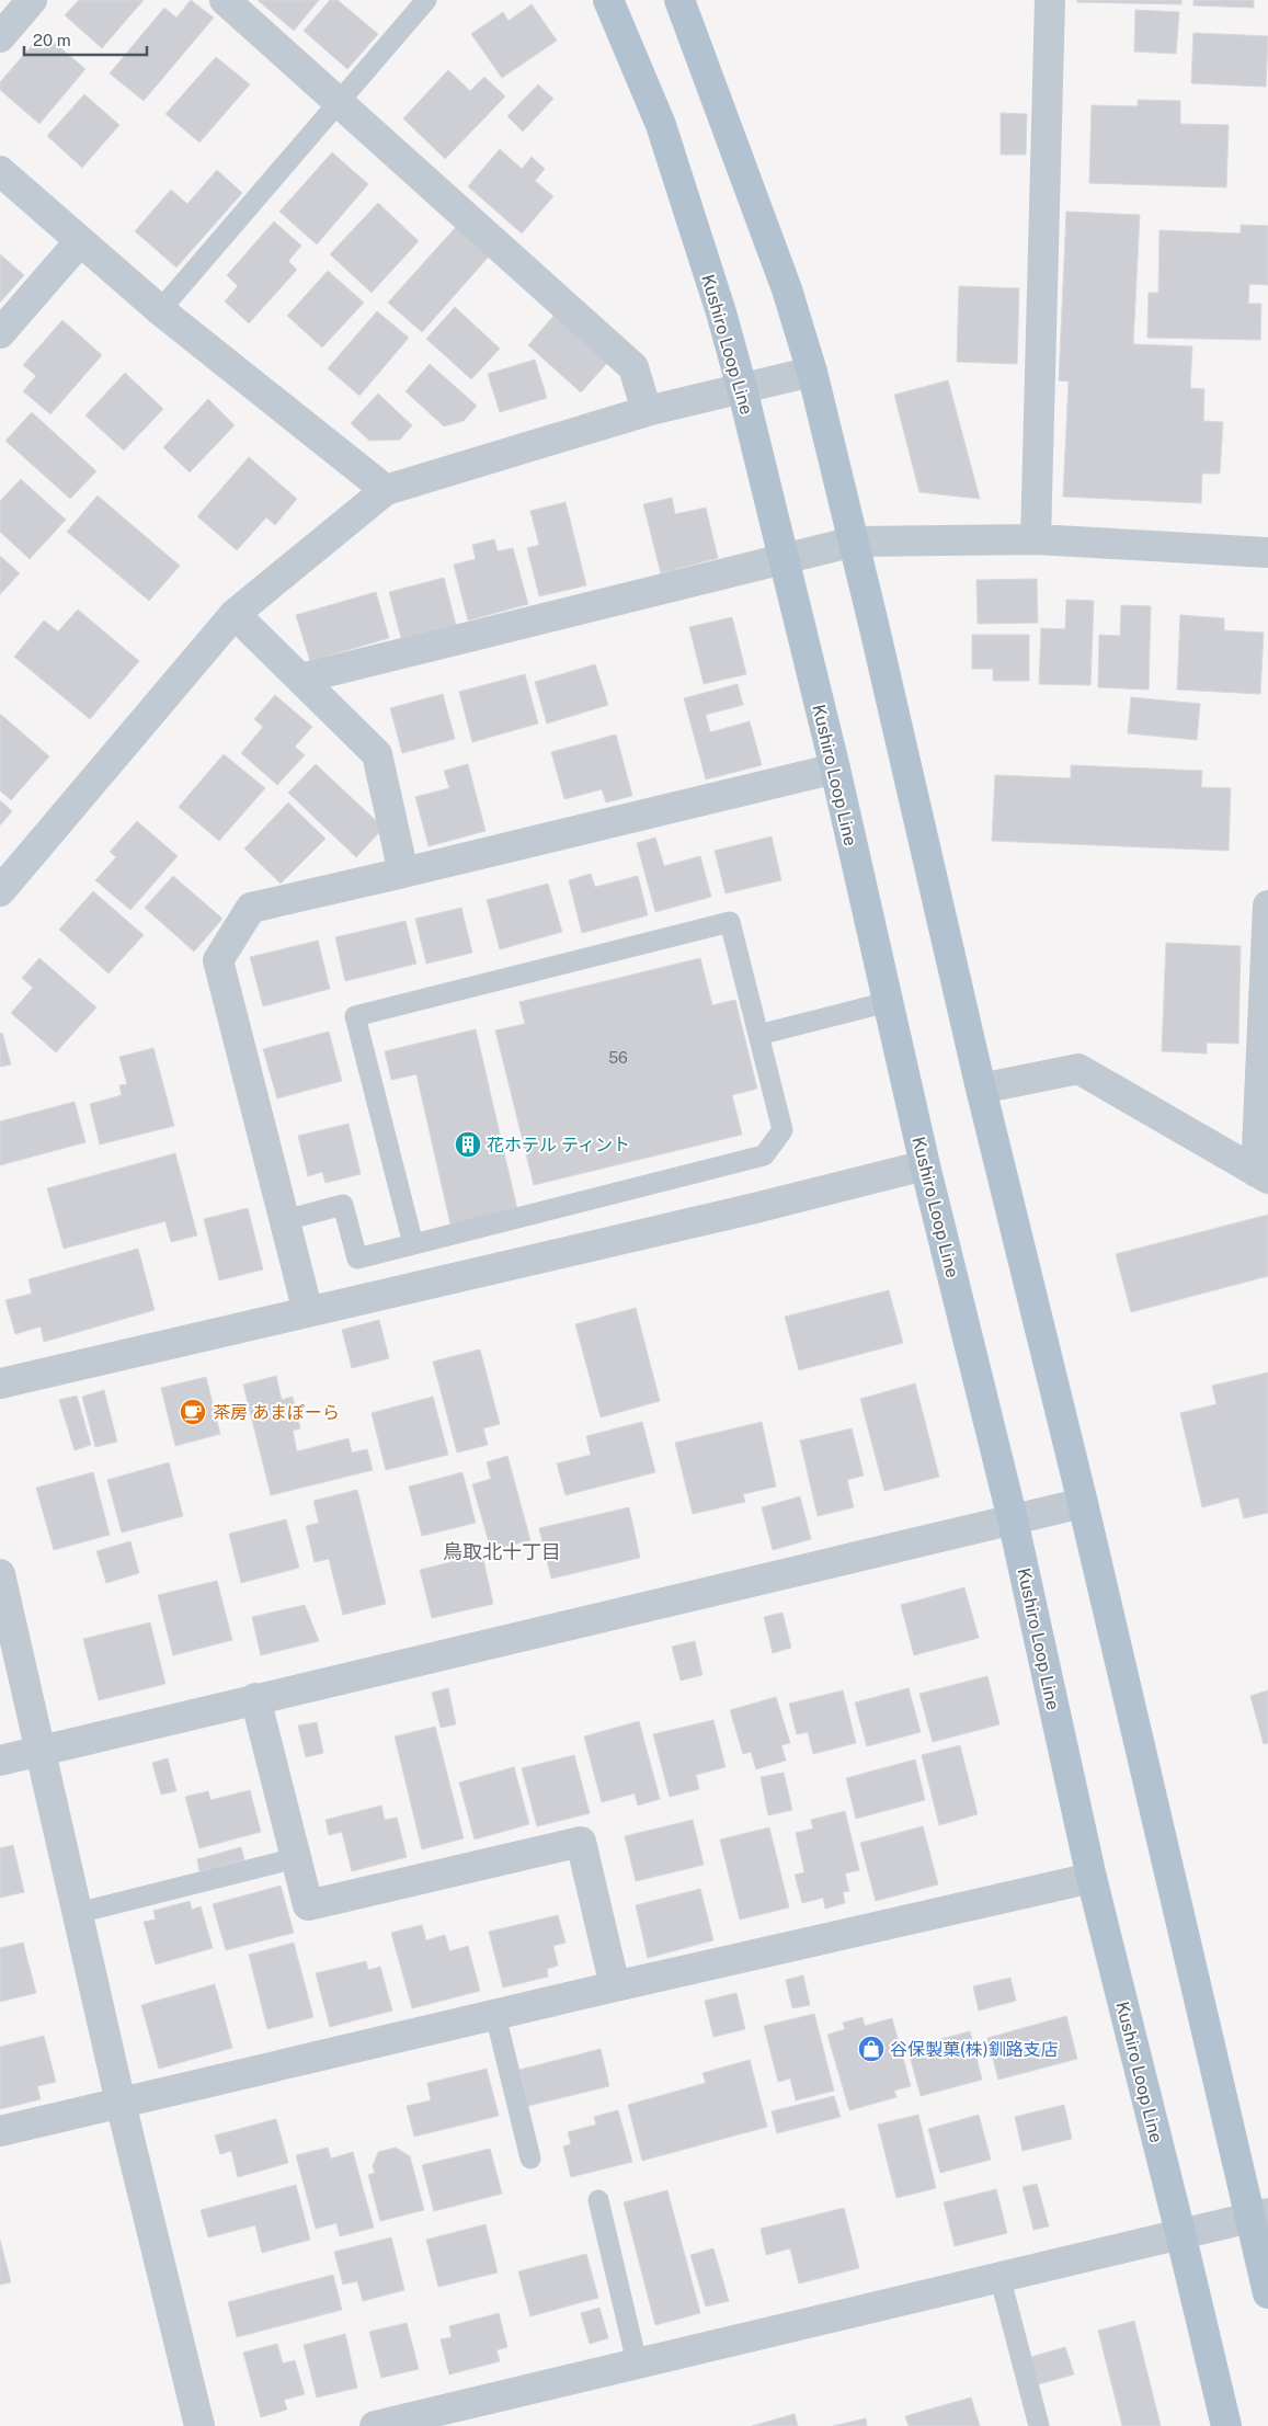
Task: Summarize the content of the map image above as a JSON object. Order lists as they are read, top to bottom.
{
  "streets": {
    "main road": ["Kushiro Loop Line"]
  },
  "districts": ["鳥取北十丁目"],
  "places": {
    "building": ["花ホテル ティント"],
    "cafe": ["茶房 あまぽーら"],
    "shop": ["谷保製菓(株)釧路支店"]
  },
  "house_numbers": ["56"],
  "scale_bar": "20 m"
}
